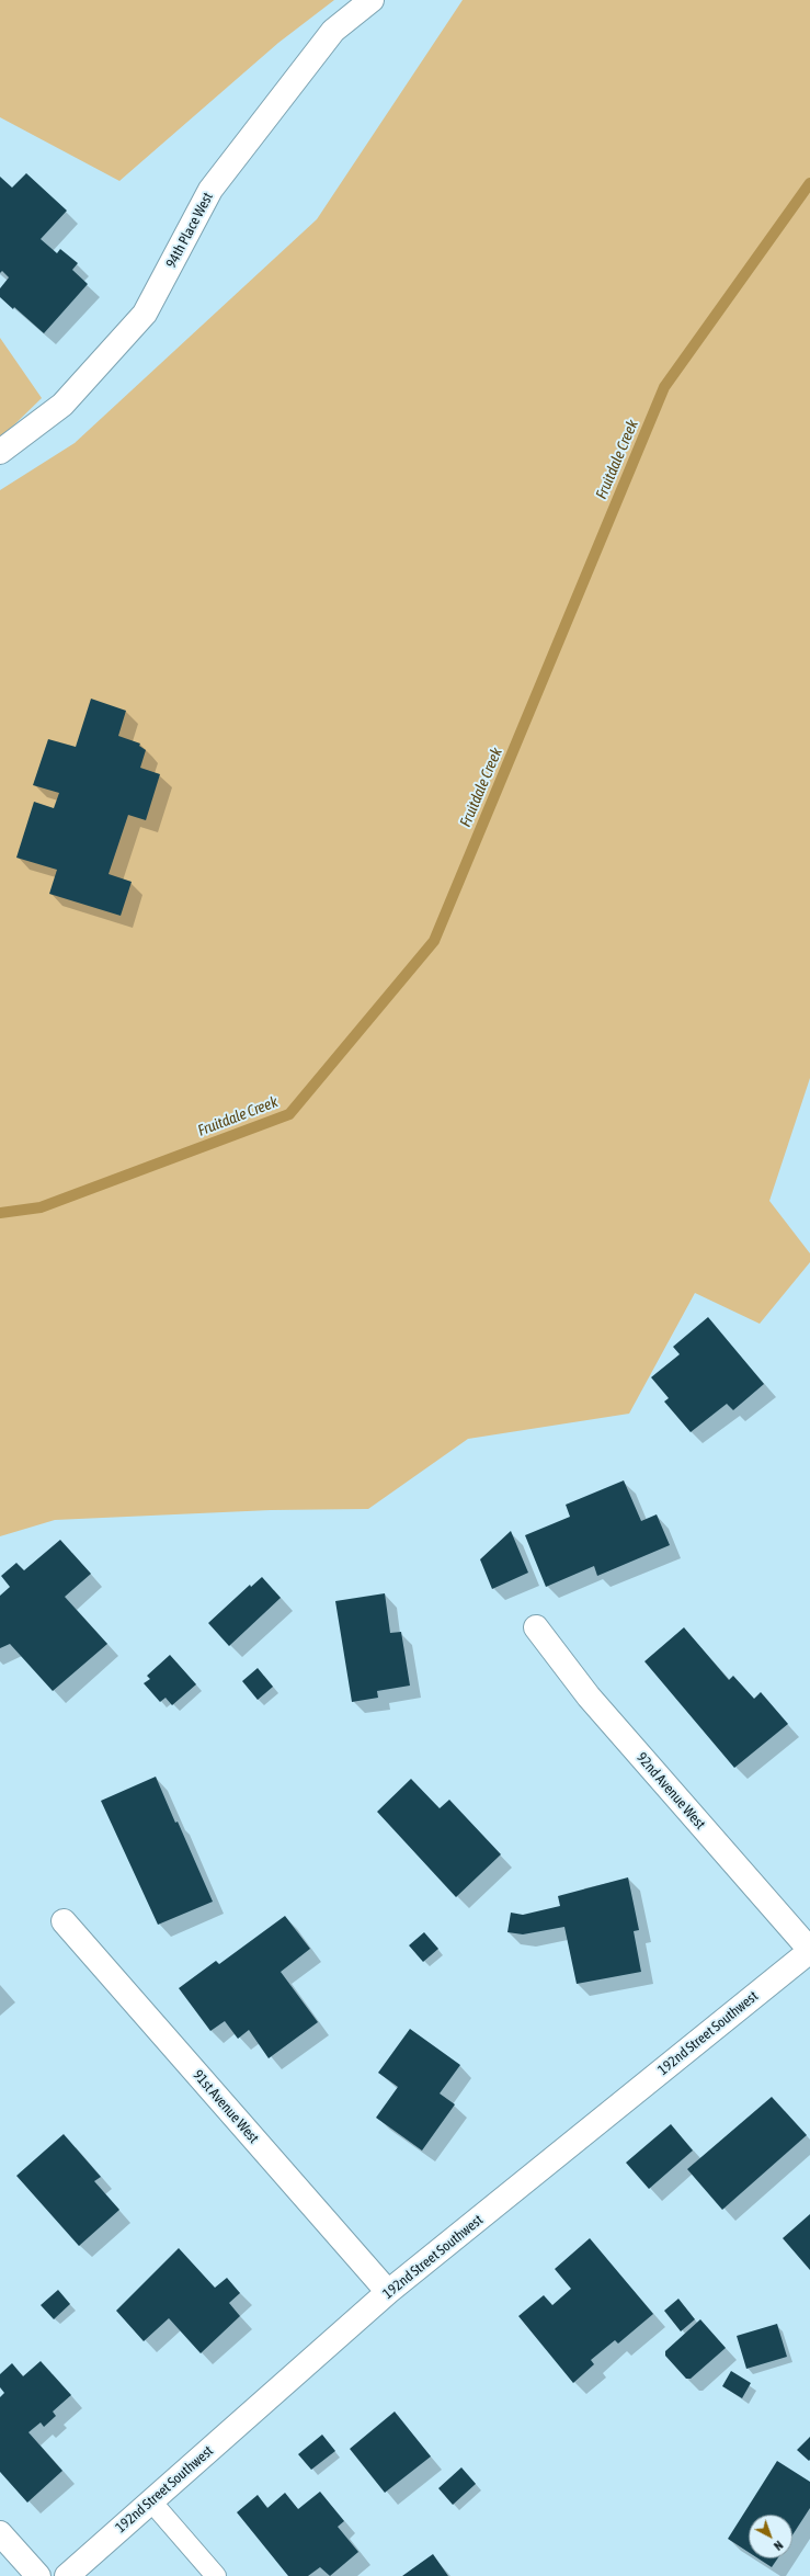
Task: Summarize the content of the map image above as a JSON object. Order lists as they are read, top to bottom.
{
  "streets": {
    "street": [
      "94th Place West",
      "92nd Avenue West",
      "192nd Street Southwest",
      "91st Avenue West"
    ]
  },
  "crossings": [
    ["92nd Avenue West", "192nd Street Southwest"],
    ["192nd Street Southwest", "91st Avenue West"]
  ],
  "water": ["Fruitdale Creek"],
  "north": "bottom right"
}
